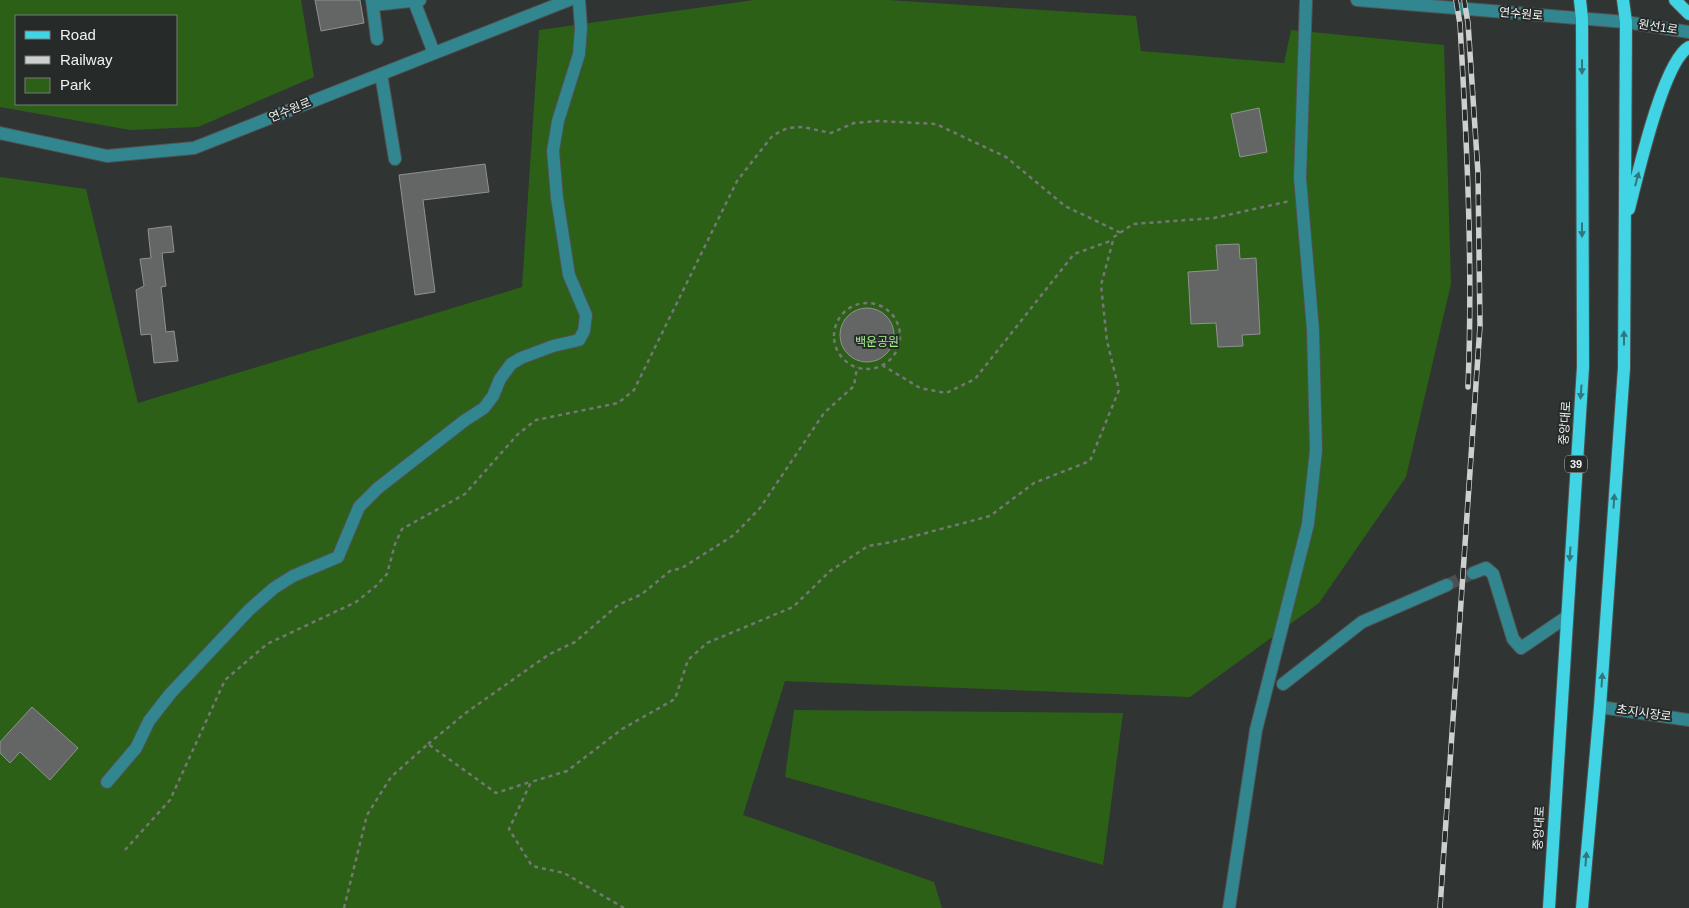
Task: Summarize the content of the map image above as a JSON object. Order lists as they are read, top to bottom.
{
  "streets": {
    "main road": ["중앙대로", "39"],
    "street": ["연수원로", "원선1로", "초지시장로"]
  },
  "crossings": [
    ["연수원로", "원선1로"],
    ["연수원로", "중앙대로"]
  ],
  "parks": ["백운공원"],
  "legend": ["Road", "Railway", "Park"]
}
